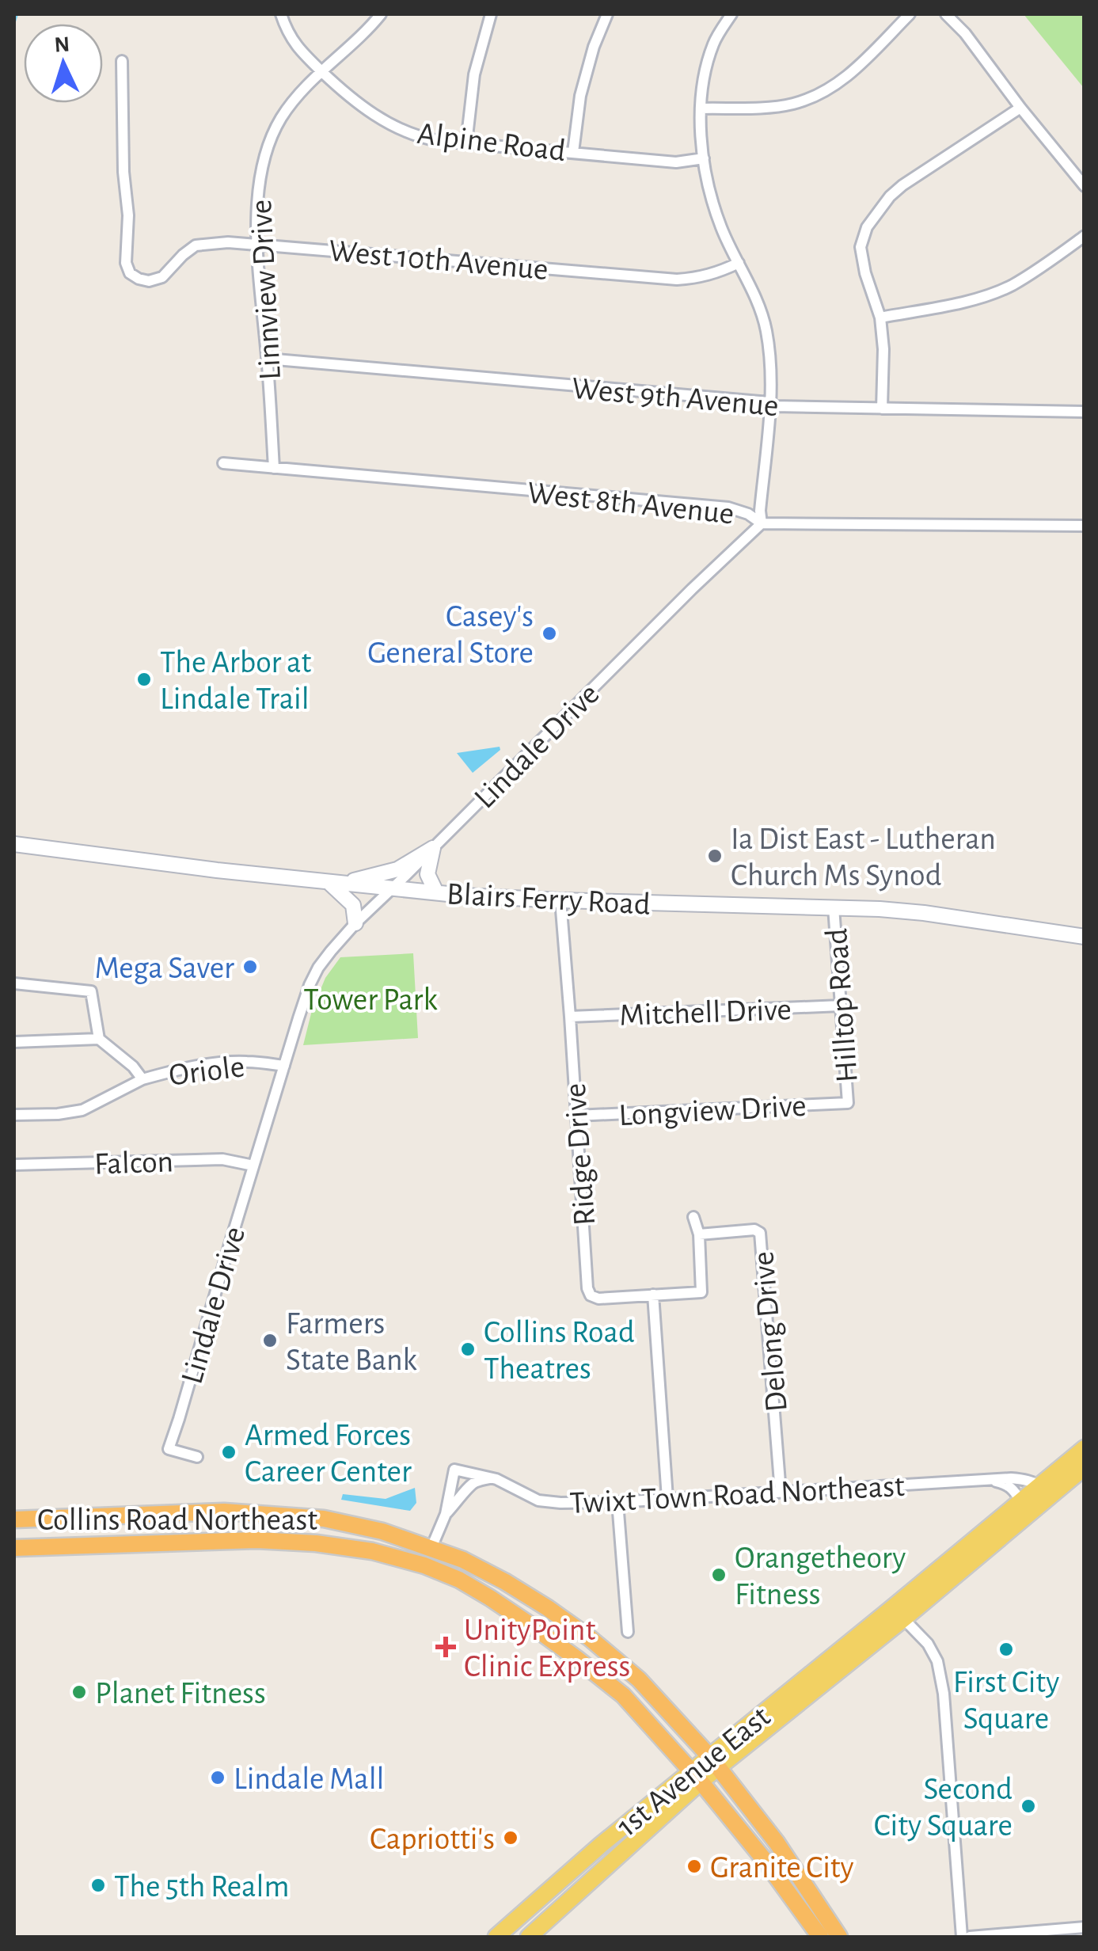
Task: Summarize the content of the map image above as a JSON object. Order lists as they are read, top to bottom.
{
  "streets": {
    "highway": ["Collins Road Northeast"],
    "main road": ["Blairs Ferry Road", "1st Avenue East"],
    "street": [
      "Alpine Road",
      "West 10th Avenue",
      "Linnview Drive",
      "West 9th Avenue",
      "West 8th Avenue",
      "Lindale Drive",
      "Hilltop Road",
      "Mitchell Drive",
      "Oriole",
      "Longview Drive",
      "Ridge Drive",
      "Falcon",
      "Delong Drive",
      "Twixt Town Road Northeast"
    ]
  },
  "crossings": [
    ["Alpine Road", "Linnview Drive"],
    ["West 10th Avenue", "Linnview Drive"],
    ["Linnview Drive", "West 9th Avenue"],
    ["Linnview Drive", "West 8th Avenue"],
    ["West 8th Avenue", "Lindale Drive"],
    ["Lindale Drive", "Blairs Ferry Road"],
    ["Lindale Drive", "Oriole"],
    ["Lindale Drive", "Falcon"],
    ["Blairs Ferry Road", "Hilltop Road"],
    ["Blairs Ferry Road", "Ridge Drive"],
    ["Hilltop Road", "Mitchell Drive"],
    ["Hilltop Road", "Longview Drive"],
    ["Mitchell Drive", "Ridge Drive"],
    ["Longview Drive", "Ridge Drive"],
    ["Ridge Drive", "Delong Drive"],
    ["Delong Drive", "Twixt Town Road Northeast"],
    ["Twixt Town Road Northeast", "Collins Road Northeast"],
    ["Collins Road Northeast", "1st Avenue East"]
  ],
  "parks": ["Tower Park"],
  "places": {
    "other": [
      "Casey's General Store",
      "The Arbor at Lindale Trail",
      "Ia Dist East - Lutheran Church Ms Synod",
      "Mega Saver",
      "Farmers State Bank",
      "Collins Road Theatres",
      "Armed Forces Career Center",
      "Orangetheory Fitness",
      "First City Square",
      "Planet Fitness",
      "Lindale Mall",
      "Second City Square",
      "Capriotti's",
      "Granite City",
      "The 5th Realm"
    ],
    "health": ["UnityPoint Clinic Express"]
  },
  "north": "top"
}
